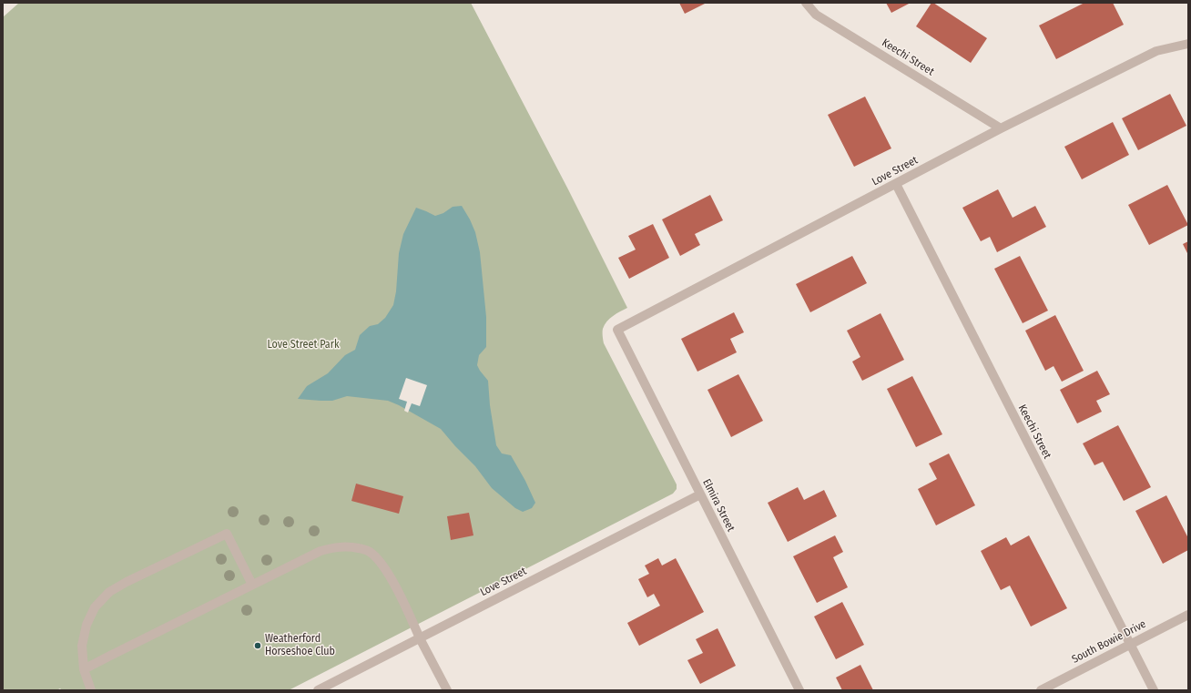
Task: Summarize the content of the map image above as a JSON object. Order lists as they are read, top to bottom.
{
  "streets": {
    "street": [
      "Keechi Street",
      "Love Street",
      "Elmira Street",
      "South Bowie Drive"
    ]
  },
  "crossings": [
    ["Keechi Street", "Love Street"],
    ["Keechi Street", "South Bowie Drive"],
    ["Love Street", "Elmira Street"]
  ],
  "parks": ["Love Street Park"],
  "places": ["Weatherford Horseshoe Club"]
}
